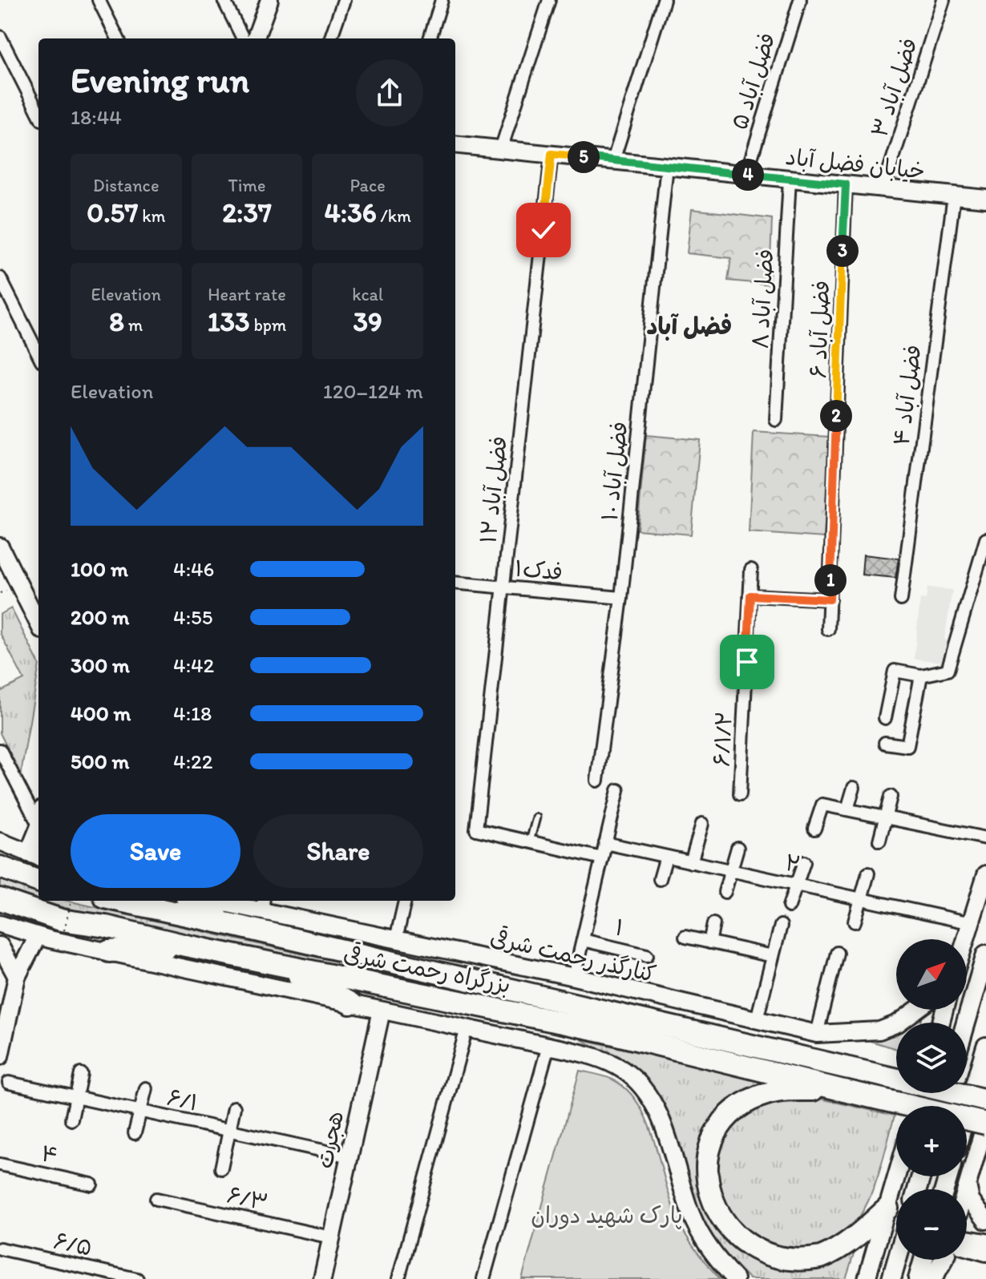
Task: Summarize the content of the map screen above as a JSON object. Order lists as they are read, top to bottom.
{
  "streets": {
    "highway": ["بزرگراه رحمت شرقی"],
    "main road": ["خیابان فضل آباد", "کنارگذر رحمت شرقی", "هجرت"],
    "street": [
      "فضل آباد ۵",
      "فضل آباد ۳",
      "فضل آباد ۸",
      "فضل آباد ۶",
      "فضل آباد ۴",
      "فضل آباد ۱۰",
      "فضل آباد ۱۲",
      "فدک۱",
      "۶/۱/۲",
      "۲",
      "۱",
      "۶/۱",
      "۴",
      "۶/۳",
      "۶/۵"
    ]
  },
  "crossings": [
    ["فضل آباد ۵", "خیابان فضل آباد"],
    ["فضل آباد ۳", "خیابان فضل آباد"],
    ["خیابان فضل آباد", "فضل آباد ۸"],
    ["خیابان فضل آباد", "فضل آباد ۶"],
    ["خیابان فضل آباد", "فضل آباد ۴"],
    ["خیابان فضل آباد", "فضل آباد ۱۰"],
    ["خیابان فضل آباد", "فضل آباد ۱۲"],
    ["فضل آباد ۱۰", "فدک۱"],
    ["فضل آباد ۱۲", "فدک۱"],
    ["۶/۱", "هجرت"],
    ["هجرت", "۶/۳"]
  ],
  "districts": ["فضل آباد"],
  "parks": ["پارک شهید دوران"],
  "north": "top right",
  "page": {
    "heading": ["Evening run", "18:44"],
    "pins": [
      "5",
      "4",
      "3",
      "2",
      "1"
    ],
    "stats": [
      ["Distance", "0.57 km"],
      ["Time", "2:37"],
      ["Pace", "4:36 /km"],
      ["Elevation", "8 m"],
      ["Heart rate", "133 bpm"],
      ["kcal", "39"]
    ],
    "chart": ["Elevation", "120–124 m"],
    "list": [
      {
        "name": "100 m",
        "note": "4:46"
      },
      {
        "name": "200 m",
        "note": "4:55"
      },
      {
        "name": "300 m",
        "note": "4:42"
      },
      {
        "name": "400 m",
        "note": "4:18"
      },
      {
        "name": "500 m",
        "note": "4:22"
      }
    ],
    "buttons": ["Save", "Share"],
    "map_buttons": ["+", "−"]
  }
}
